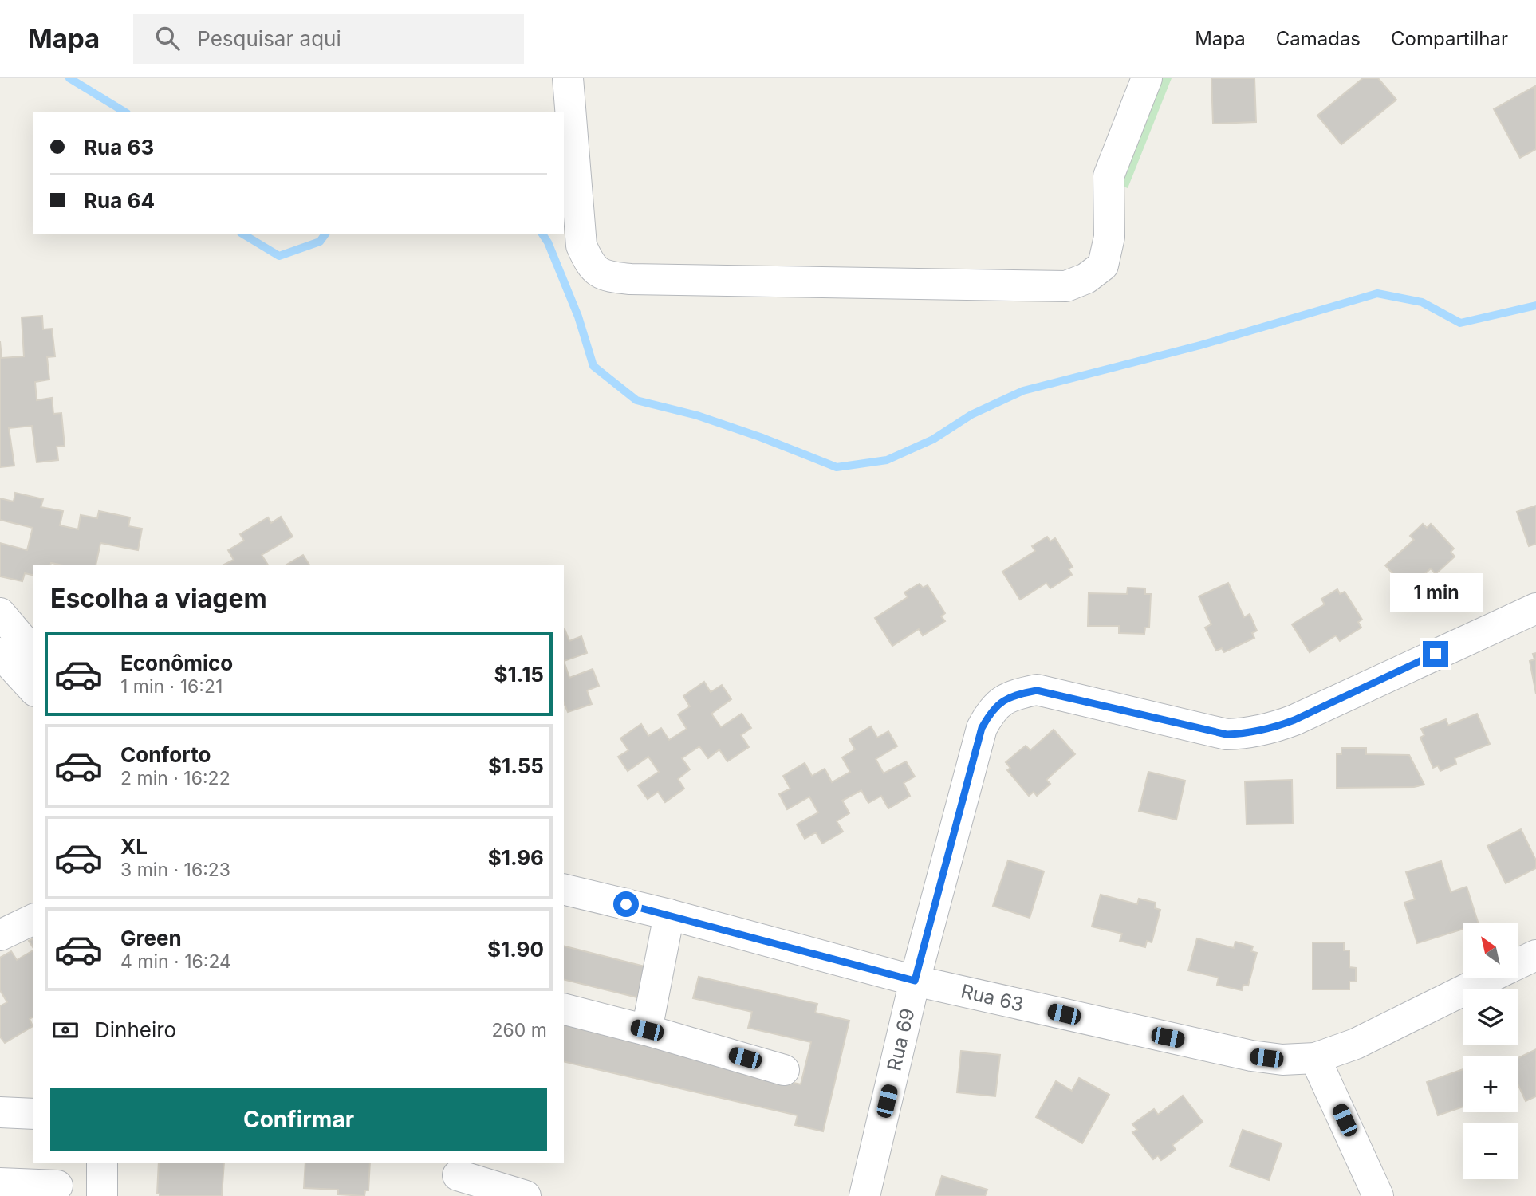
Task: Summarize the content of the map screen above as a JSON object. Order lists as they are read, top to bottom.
{
  "streets": {
    "street": ["Rua 63", "Rua 69"]
  },
  "crossings": [
    ["Rua 63", "Rua 69"]
  ],
  "north": "top left",
  "page": {
    "header": "Mapa",
    "search": "Pesquisar aqui",
    "nav": ["Mapa", "Camadas", "Compartilhar"],
    "banner": ["Rua 63", "Rua 64"],
    "heading": "Escolha a viagem",
    "bubble": "1 min",
    "list": [
      {
        "name": "Econômico",
        "note": "1 min · 16:21",
        "value": "$1.15"
      },
      {
        "name": "Conforto",
        "note": "2 min · 16:22",
        "value": "$1.55"
      },
      {
        "name": "XL",
        "note": "3 min · 16:23",
        "value": "$1.96"
      },
      {
        "name": "Green",
        "note": "4 min · 16:24",
        "value": "$1.90"
      }
    ],
    "map_buttons": ["+", "−"],
    "pay": ["Dinheiro", "260 m"],
    "buttons": "Confirmar"
  }
}
